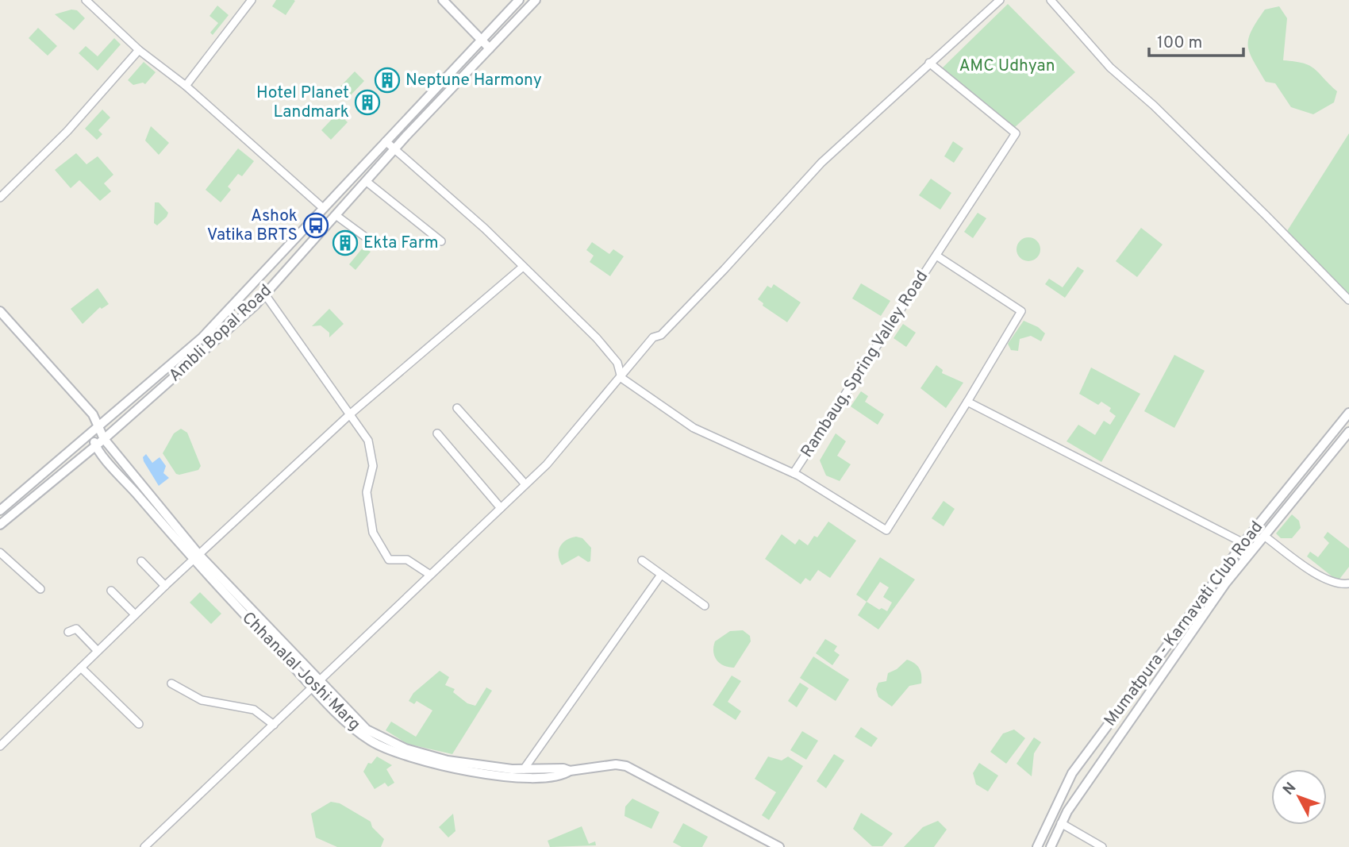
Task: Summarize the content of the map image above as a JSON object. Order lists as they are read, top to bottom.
{
  "streets": {
    "street": [
      "Ambli Bopal Road",
      "Rambaug, Spring Valley Road",
      "Mumatpura - Karnavati Club Road",
      "Chhanalal Joshi Marg"
    ]
  },
  "crossings": [
    ["Ambli Bopal Road", "Chhanalal Joshi Marg"]
  ],
  "parks": ["AMC Udhyan"],
  "places": {
    "building": ["Neptune Harmony", "Hotel Planet Landmark", "Ekta Farm"],
    "bus stop": ["Ashok Vatika BRTS"]
  },
  "scale_bar": "100 m",
  "north": "top left"
}
